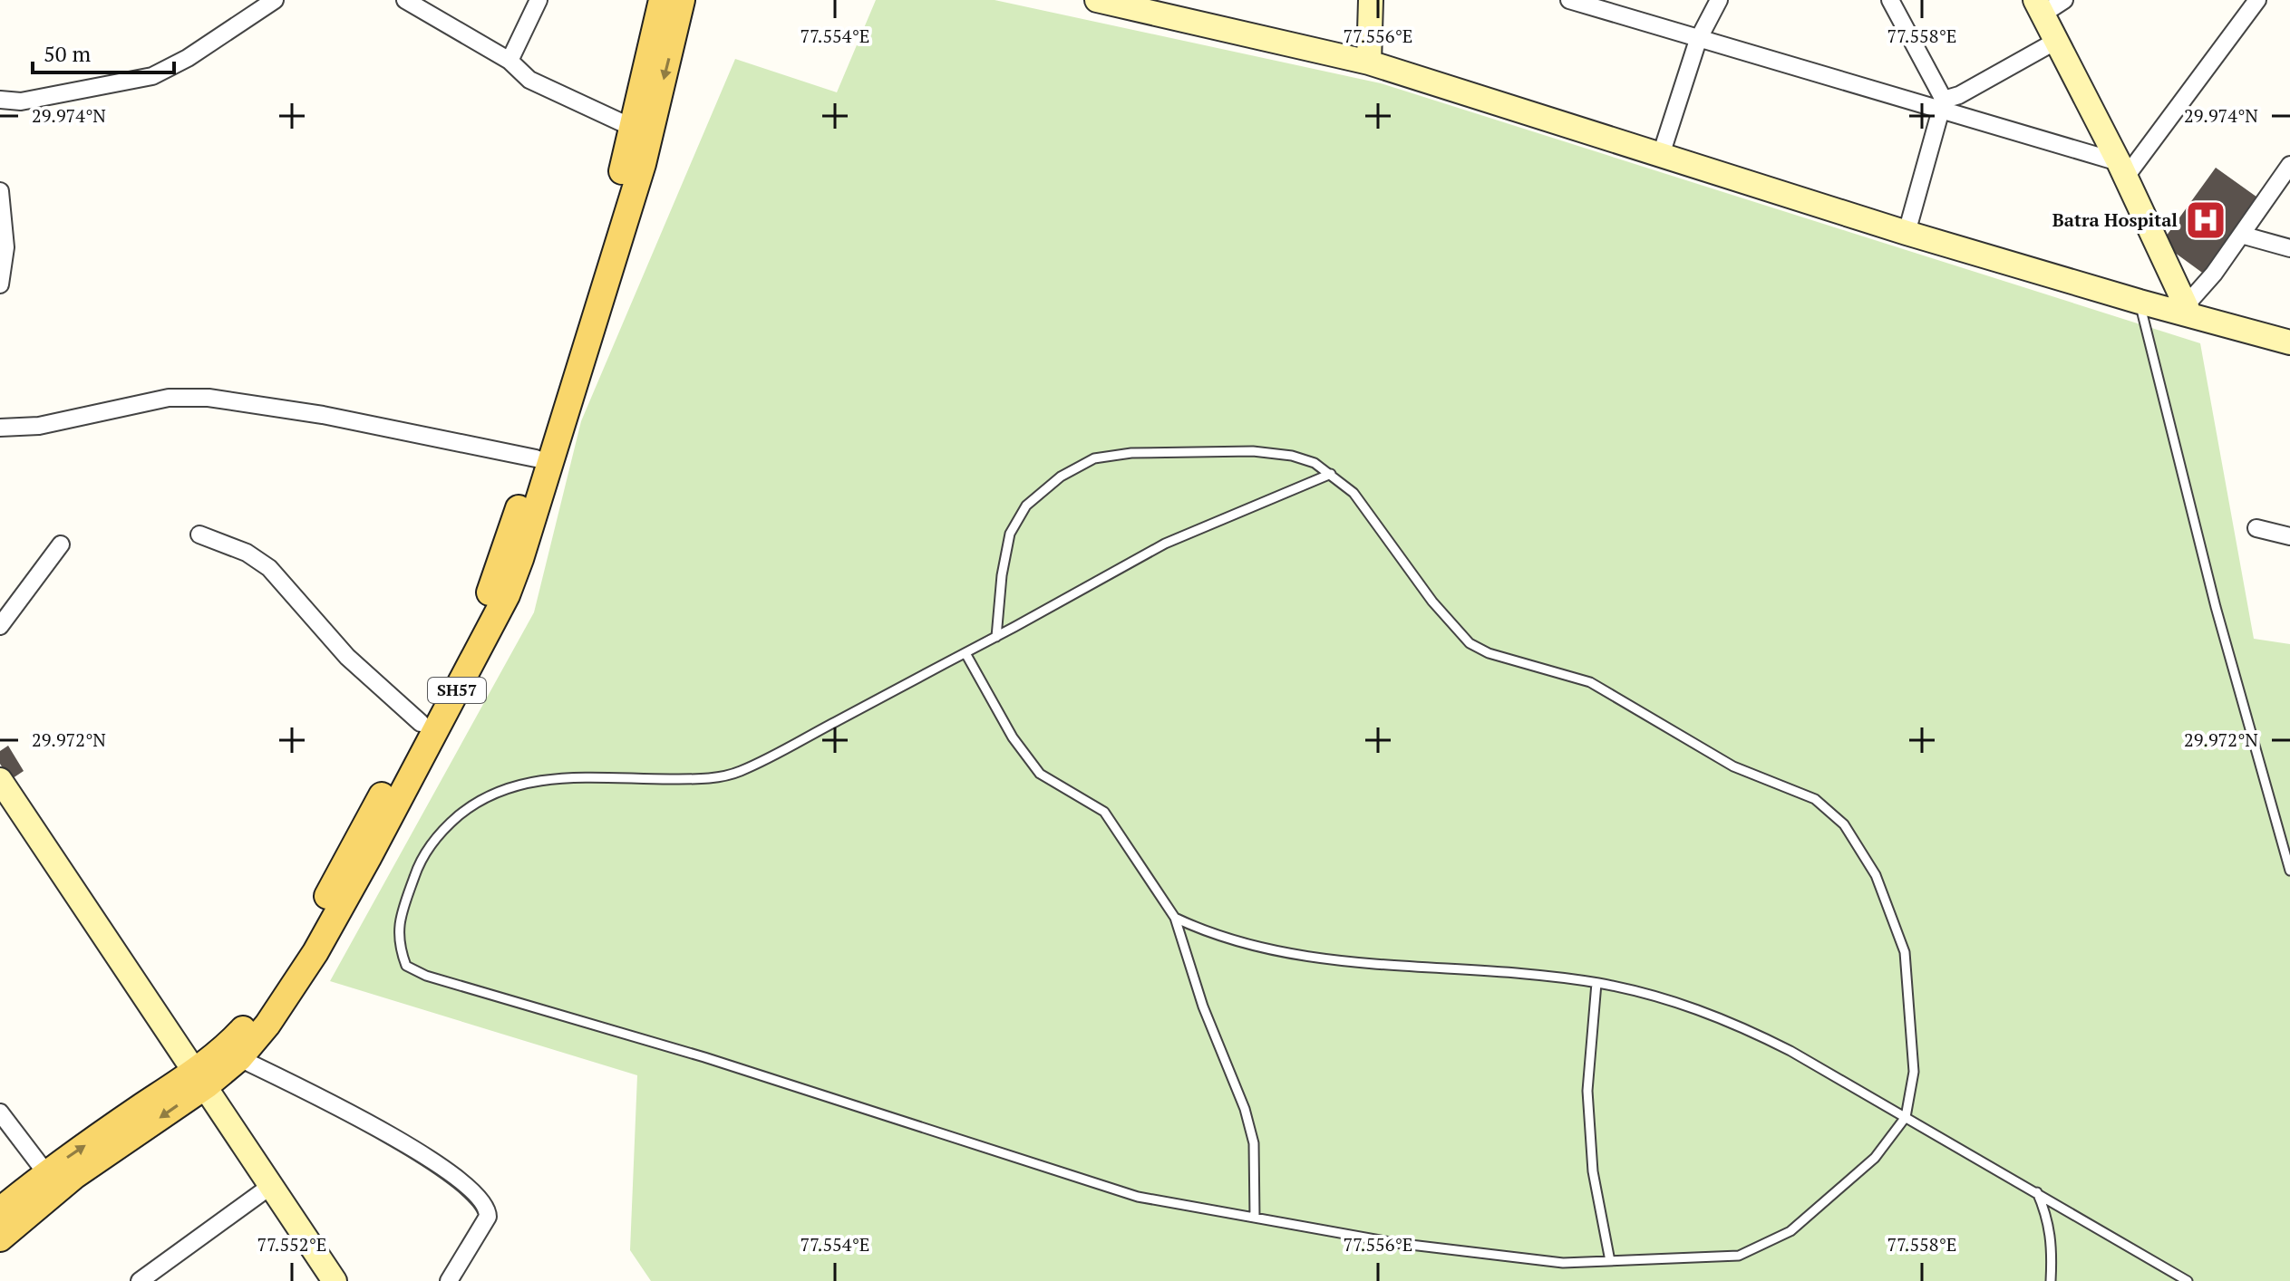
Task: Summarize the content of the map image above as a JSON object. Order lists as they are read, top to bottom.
{
  "streets": {
    "main road": ["SH57"]
  },
  "places": {
    "hospital": ["Batra Hospital"]
  },
  "scale_bar": "50 m",
  "coordinates": [
    "77.554°E",
    "77.556°E",
    "77.558°E",
    "29.974°N",
    "29.972°N",
    "77.552°E"
  ]
}
